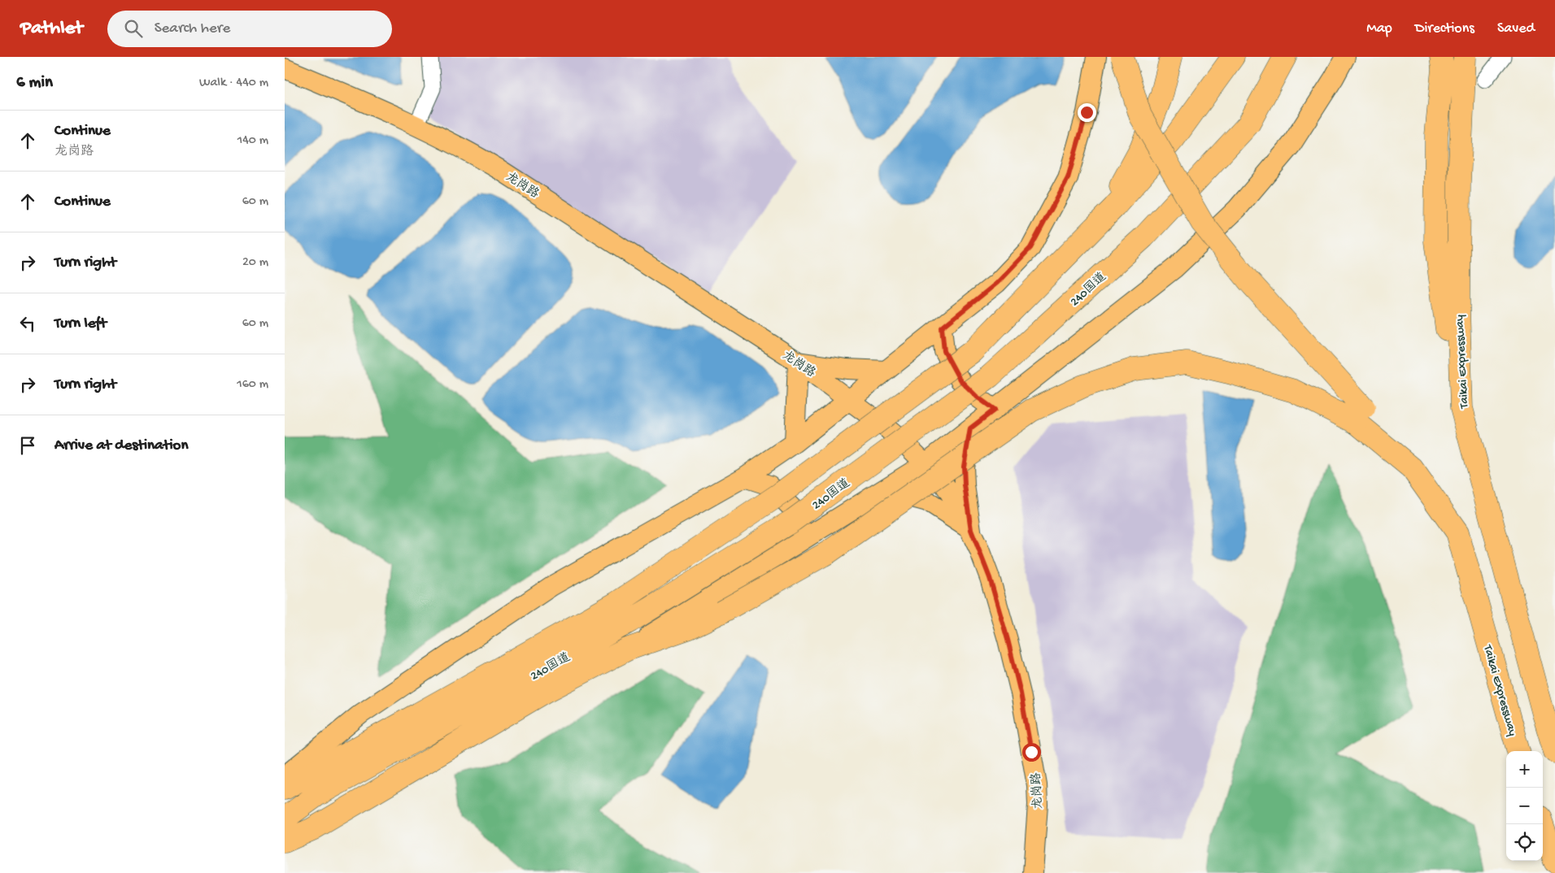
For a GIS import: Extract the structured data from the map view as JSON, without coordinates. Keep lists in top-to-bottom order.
{
  "streets": {
    "highway": ["240国道", "Taikai Expressway"],
    "main road": ["龙岗路"]
  },
  "page": {
    "header": "Pathlet",
    "search": "Search here",
    "nav": ["Map", "Directions", "Saved"],
    "heading": ["6 min", "Walk · 440 m"],
    "list": [
      ["Continue", "龙岗路", "140 m"],
      ["Continue", "60 m"],
      ["Turn right", "20 m"],
      ["Turn left", "60 m"],
      ["Turn right", "160 m"],
      "Arrive at destination"
    ],
    "map_buttons": ["+", "−"]
  }
}
